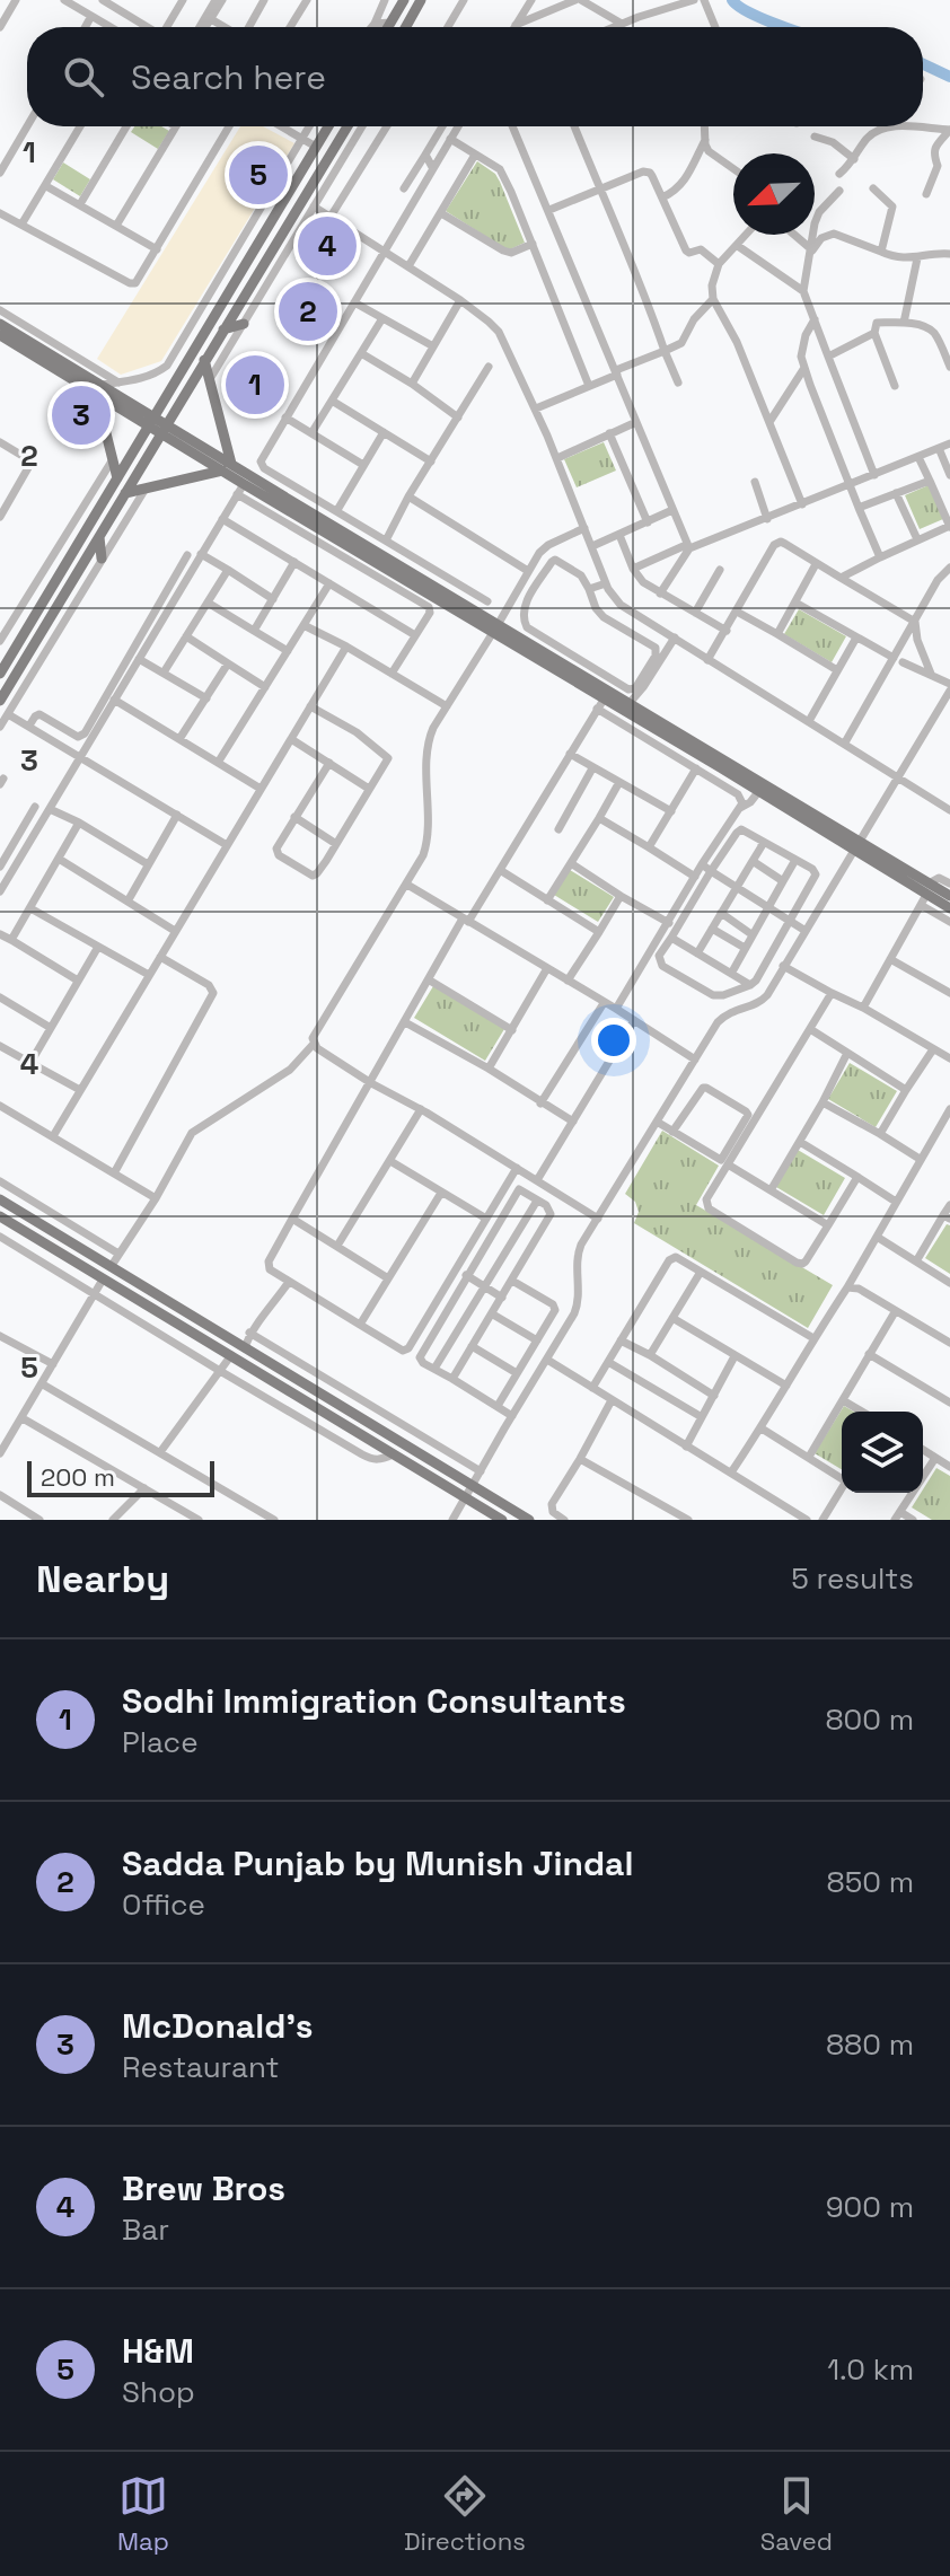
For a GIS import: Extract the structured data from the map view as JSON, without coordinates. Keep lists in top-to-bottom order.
{
  "scale_bar": "200 m",
  "north": "bottom left",
  "page": {
    "search": "Search here",
    "pins": [
      "5",
      "4",
      "2",
      "1",
      "3"
    ],
    "scale": "200 m",
    "heading": ["Nearby", "5 results"],
    "list": [
      {
        "mark": "1",
        "name": "Sodhi Immigration Consultants",
        "note": "Place",
        "value": "800 m"
      },
      {
        "mark": "2",
        "name": "Sadda Punjab by Munish Jindal",
        "note": "Office",
        "value": "850 m"
      },
      {
        "mark": "3",
        "name": "McDonald's",
        "note": "Restaurant",
        "value": "880 m"
      },
      {
        "mark": "4",
        "name": "Brew Bros",
        "note": "Bar",
        "value": "900 m"
      },
      {
        "mark": "5",
        "name": "H&M",
        "note": "Shop",
        "value": "1.0 km"
      }
    ],
    "nav": ["Map", "Directions", "Saved"]
  },
  "grid": {
    "rows": [
      "1",
      "2",
      "3",
      "4",
      "5"
    ]
  }
}
